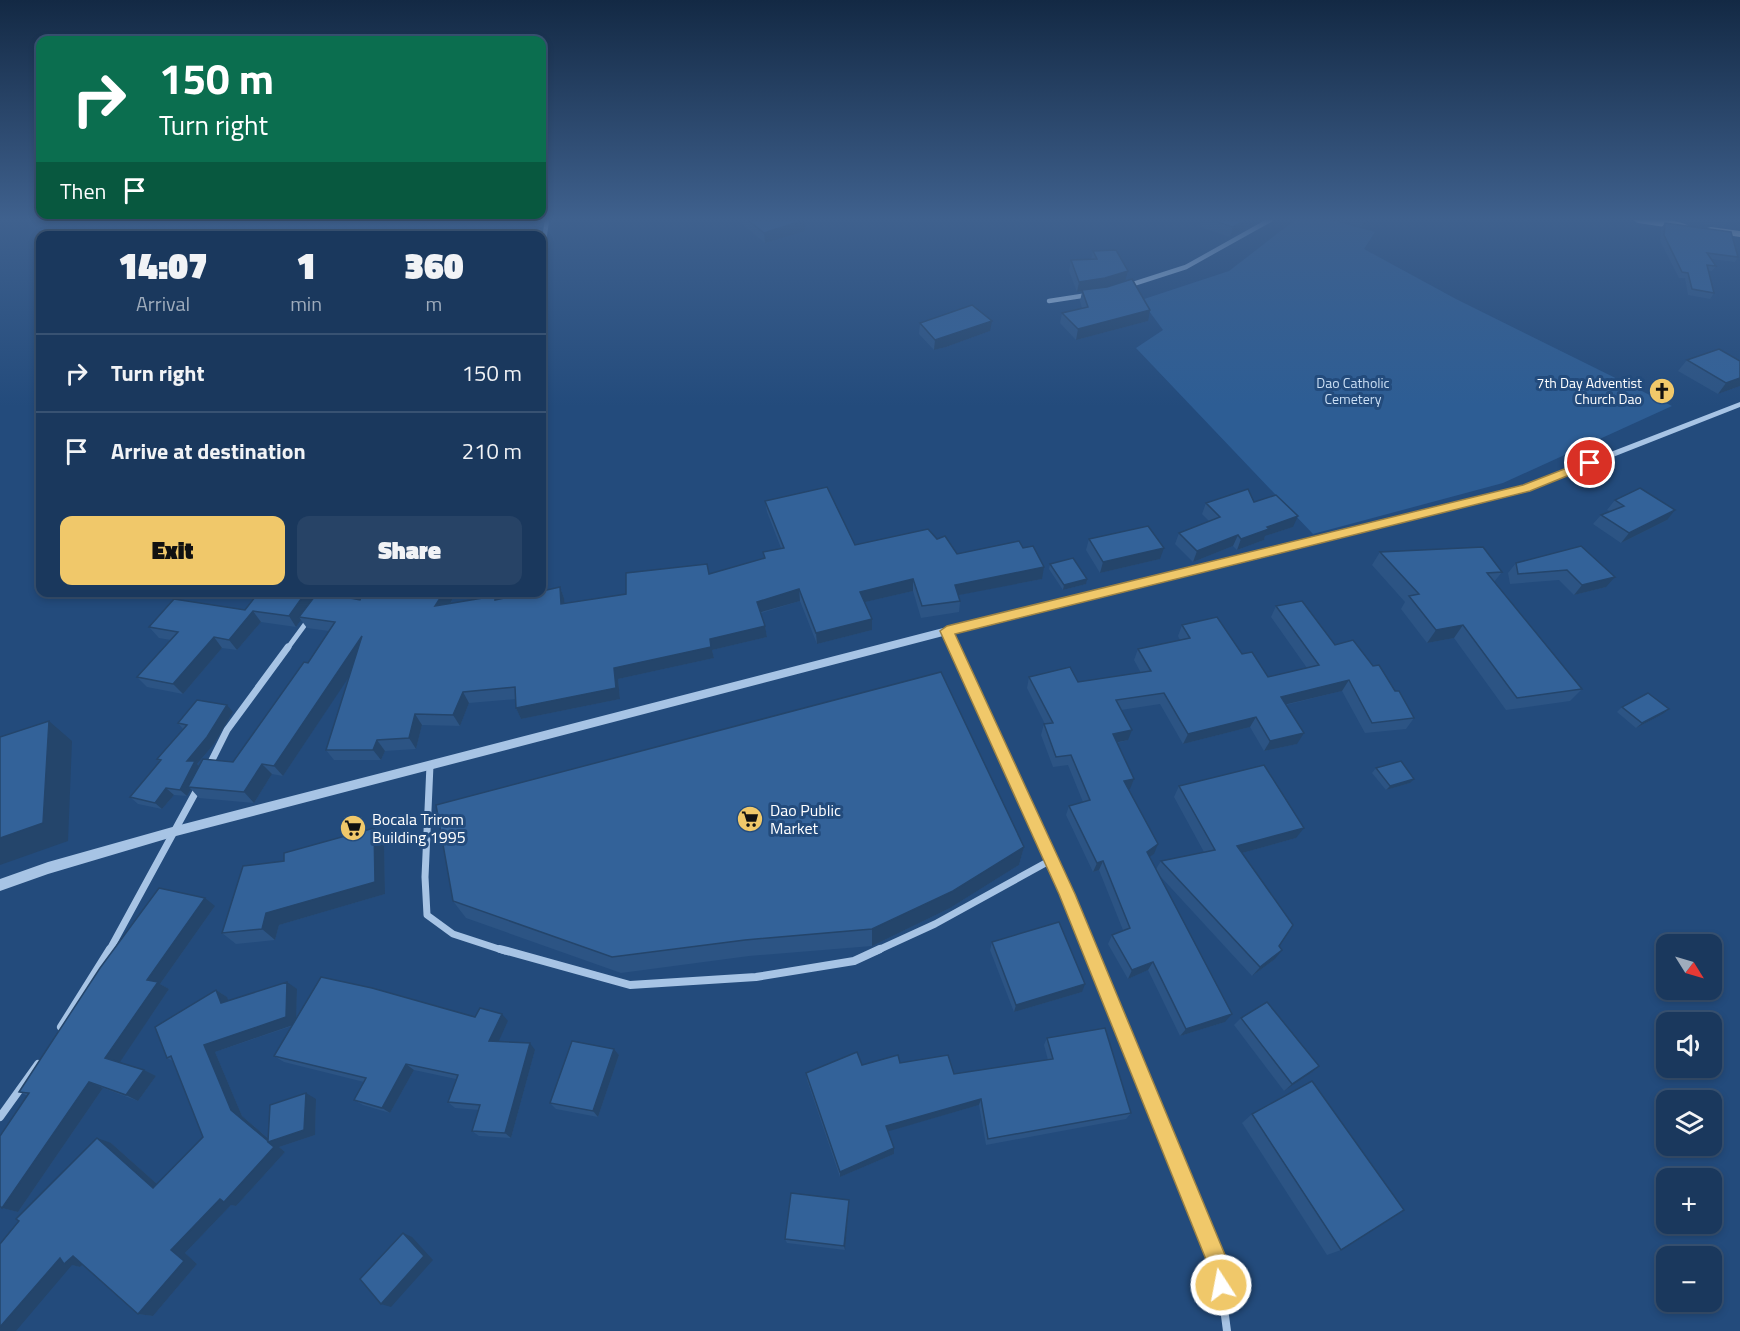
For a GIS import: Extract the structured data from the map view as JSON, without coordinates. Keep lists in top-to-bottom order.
{
  "parks": ["Dao Catholic Cemetery"],
  "places": {
    "church": ["7th Day Adventist Church Dao"],
    "supermarket": ["Dao Public Market", "Bocala Trirom Building 1995"]
  },
  "north": "bottom right",
  "page": {
    "turn": ["150 m", "Turn right"],
    "then": "Then",
    "eta": [
      "14:07",
      "Arrival",
      "1",
      "min",
      "360",
      "m"
    ],
    "list": [
      {
        "name": "Turn right",
        "value": "150 m"
      },
      {
        "name": "Arrive at destination",
        "value": "210 m"
      }
    ],
    "buttons": ["Exit", "Share"],
    "map_buttons": ["+", "−"]
  }
}
